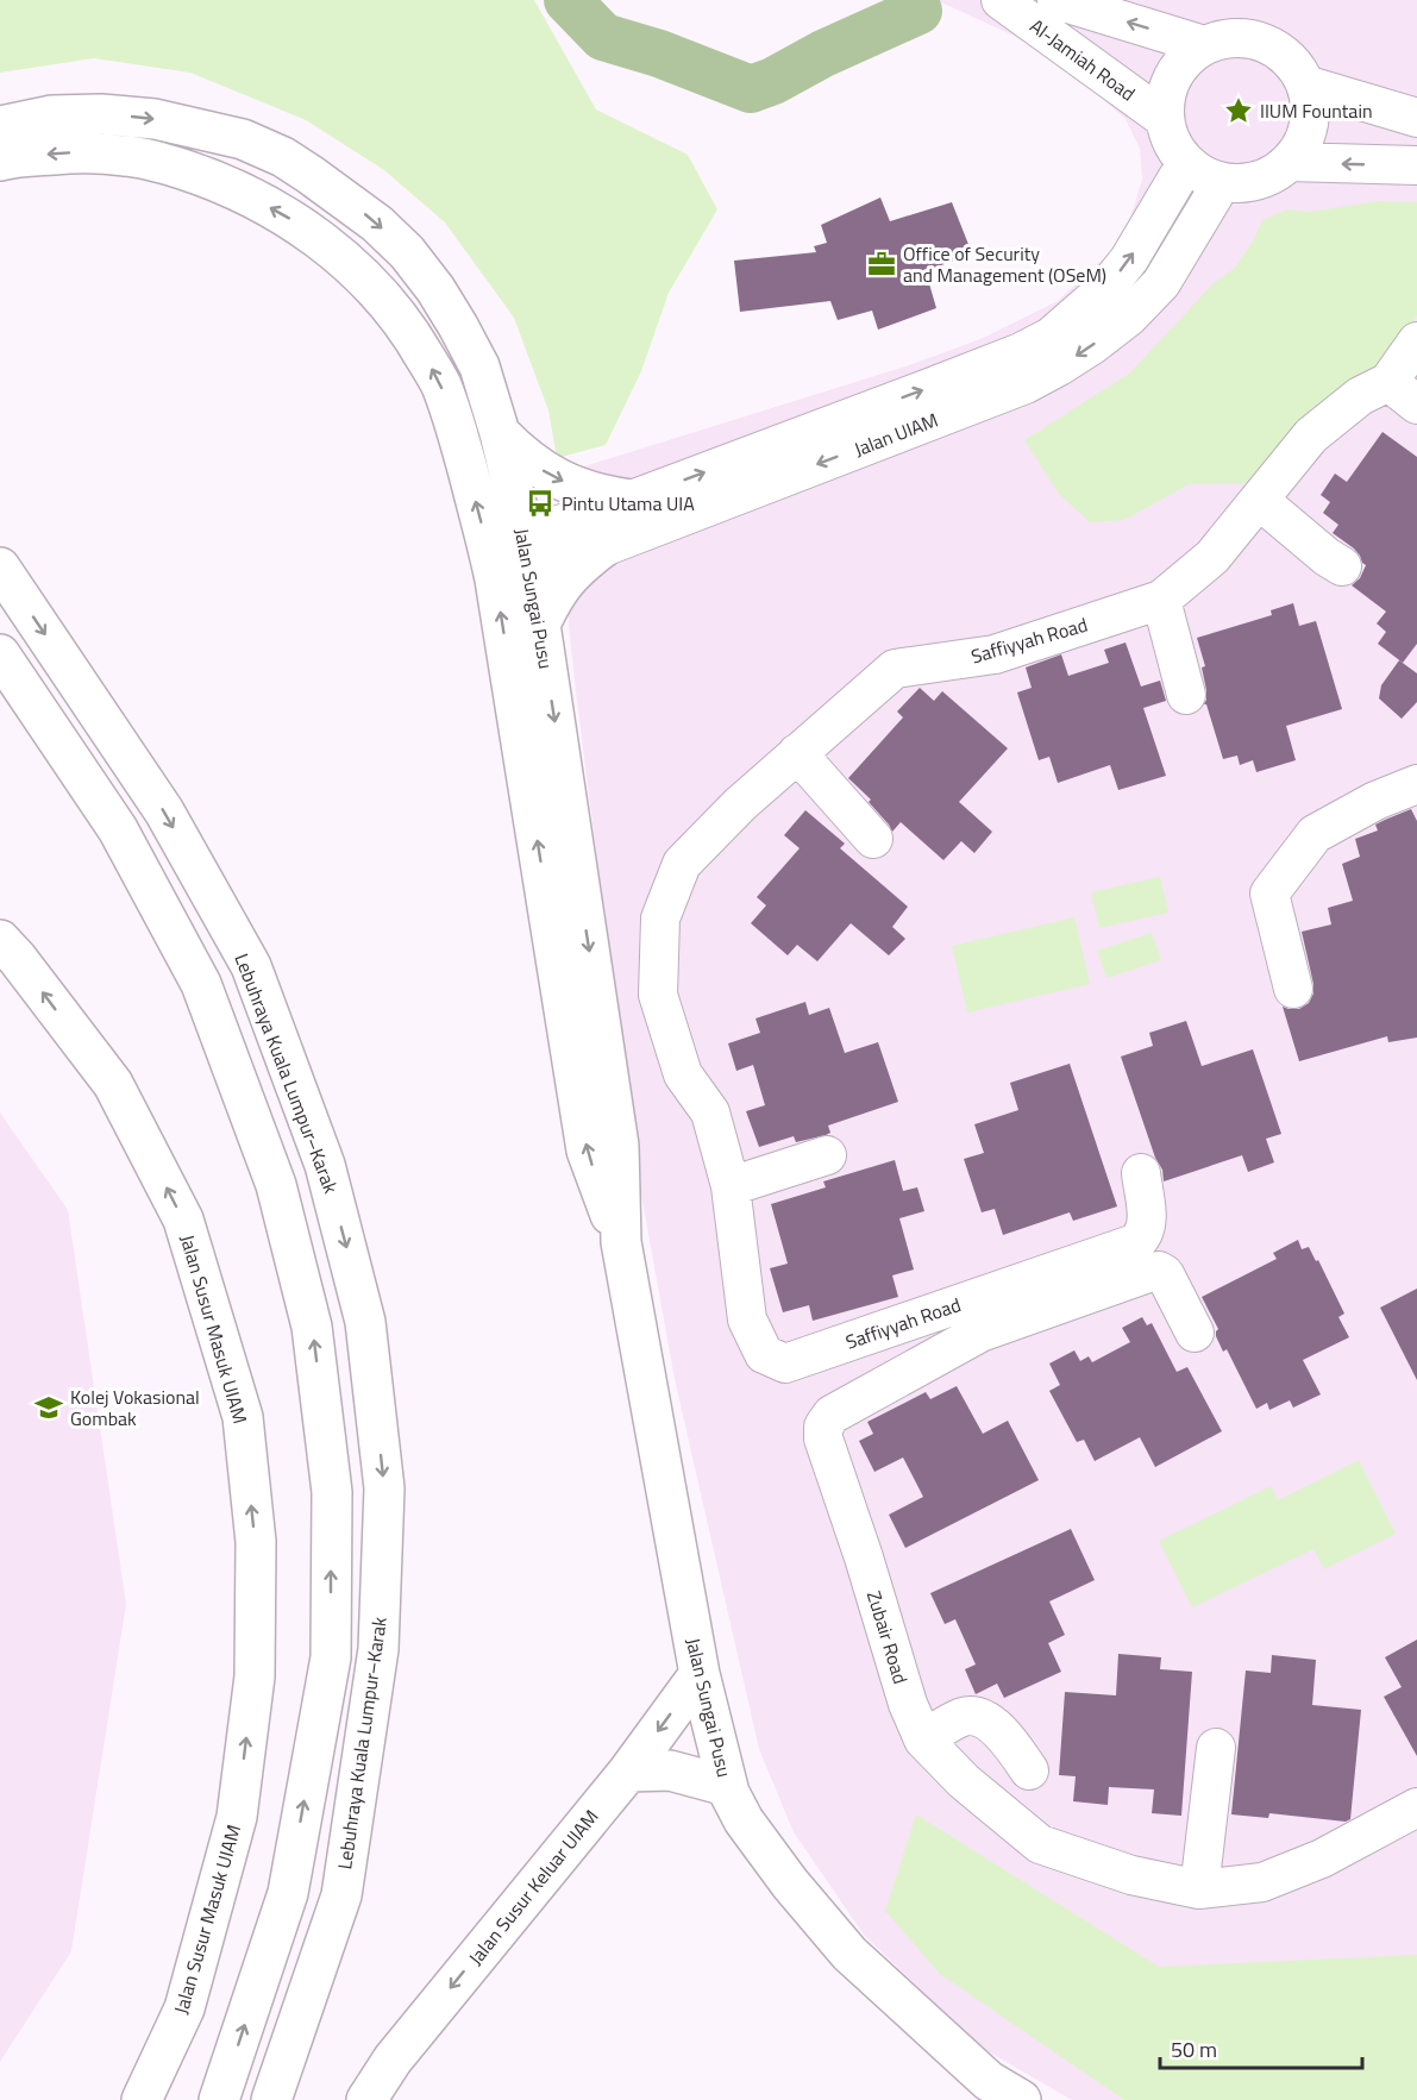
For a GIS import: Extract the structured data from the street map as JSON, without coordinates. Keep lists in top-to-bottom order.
{
  "streets": {
    "main road": [
      "Jalan Sungai Pusu",
      "Lebuhraya Kuala Lumpur–Karak",
      "Jalan Susur Masuk UIAM",
      "Jalan Susur Keluar UIAM"
    ],
    "street": [
      "Al-Jamiah Road",
      "Jalan UIAM",
      "Saffiyyah Road",
      "Zubair Road"
    ]
  },
  "crossings": [
    ["Al-Jamiah Road", "Jalan UIAM"],
    ["Jalan UIAM", "Jalan Sungai Pusu"],
    ["Jalan Sungai Pusu", "Jalan Susur Keluar UIAM"]
  ],
  "one_way": ["Jalan Susur Keluar UIAM"],
  "places": {
    "place": ["IIUM Fountain"],
    "office": ["Office of Security and Management (OSeM)"],
    "bus stop": ["Pintu Utama UIA"],
    "school or university": ["Kolej Vokasional Gombak"]
  },
  "scale_bar": "50 m"
}
